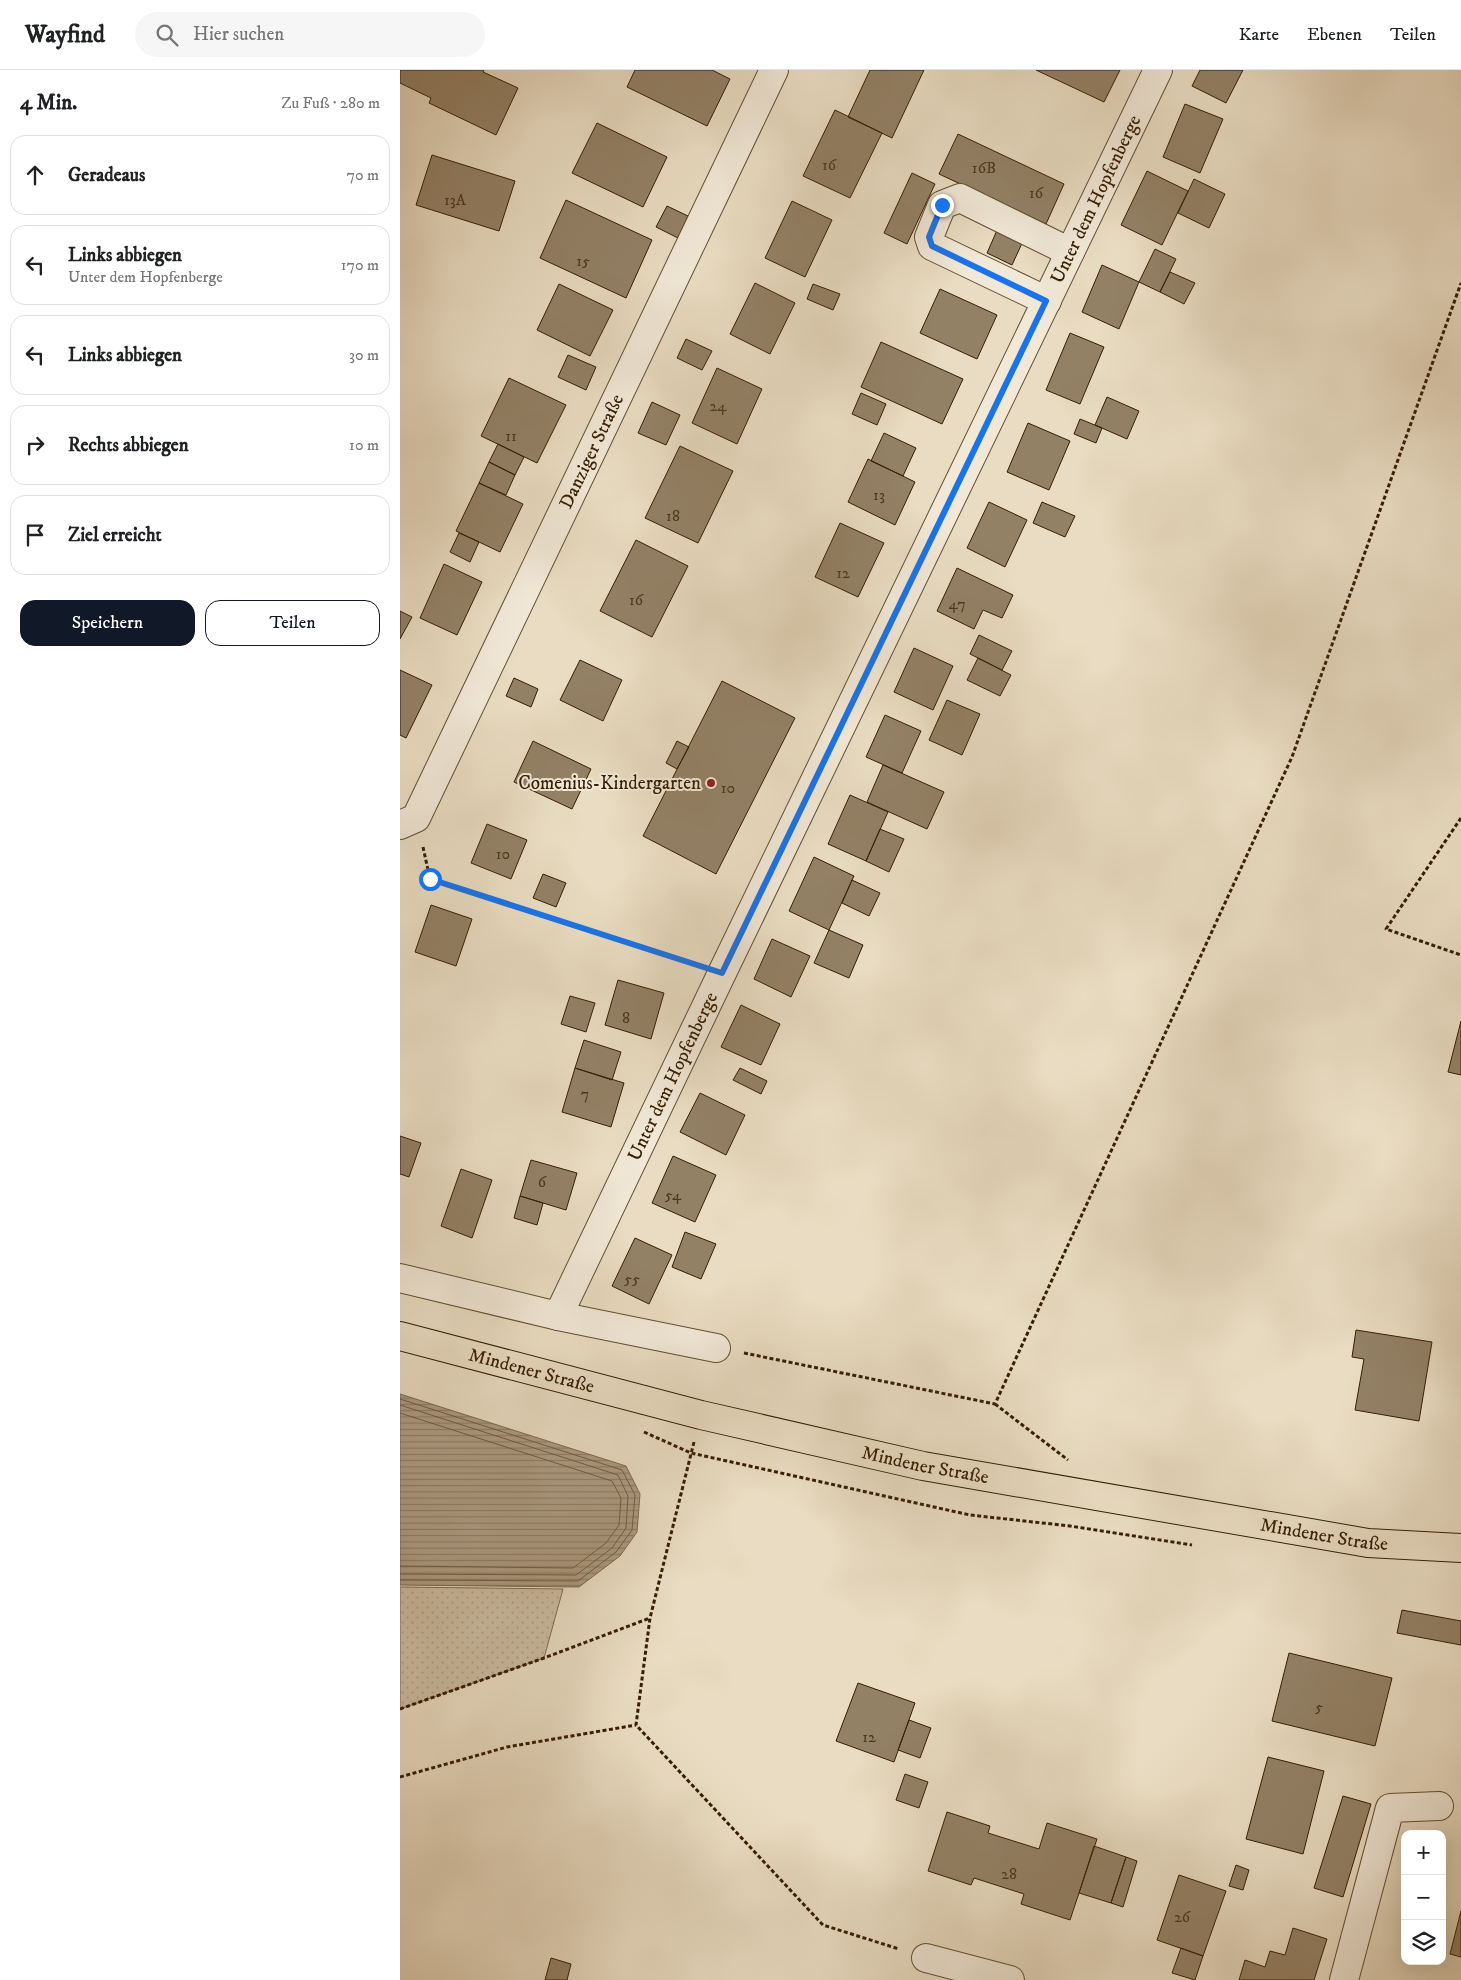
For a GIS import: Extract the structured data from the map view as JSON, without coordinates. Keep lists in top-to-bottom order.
{
  "streets": {
    "main road": ["Mindener Straße"],
    "street": ["Unter dem Hopfenberge", "Danziger Straße"]
  },
  "places": ["Comenius-Kindergarten"],
  "house_numbers": [
    "16",
    "16B",
    "16",
    "13A",
    "15",
    "24",
    "11",
    "13",
    "18",
    "12",
    "16",
    "47",
    "10",
    "10",
    "8",
    "7",
    "6",
    "54",
    "55",
    "5",
    "12",
    "28",
    "26"
  ],
  "page": {
    "header": "Wayfind",
    "search": "Hier suchen",
    "nav": ["Karte", "Ebenen", "Teilen"],
    "heading": ["4 Min.", "Zu Fuß · 280 m"],
    "list": [
      ["Geradeaus", "70 m"],
      ["Links abbiegen", "Unter dem Hopfenberge", "170 m"],
      ["Links abbiegen", "30 m"],
      ["Rechts abbiegen", "10 m"],
      "Ziel erreicht"
    ],
    "buttons": ["Speichern", "Teilen"],
    "map_buttons": ["+", "−"]
  }
}
